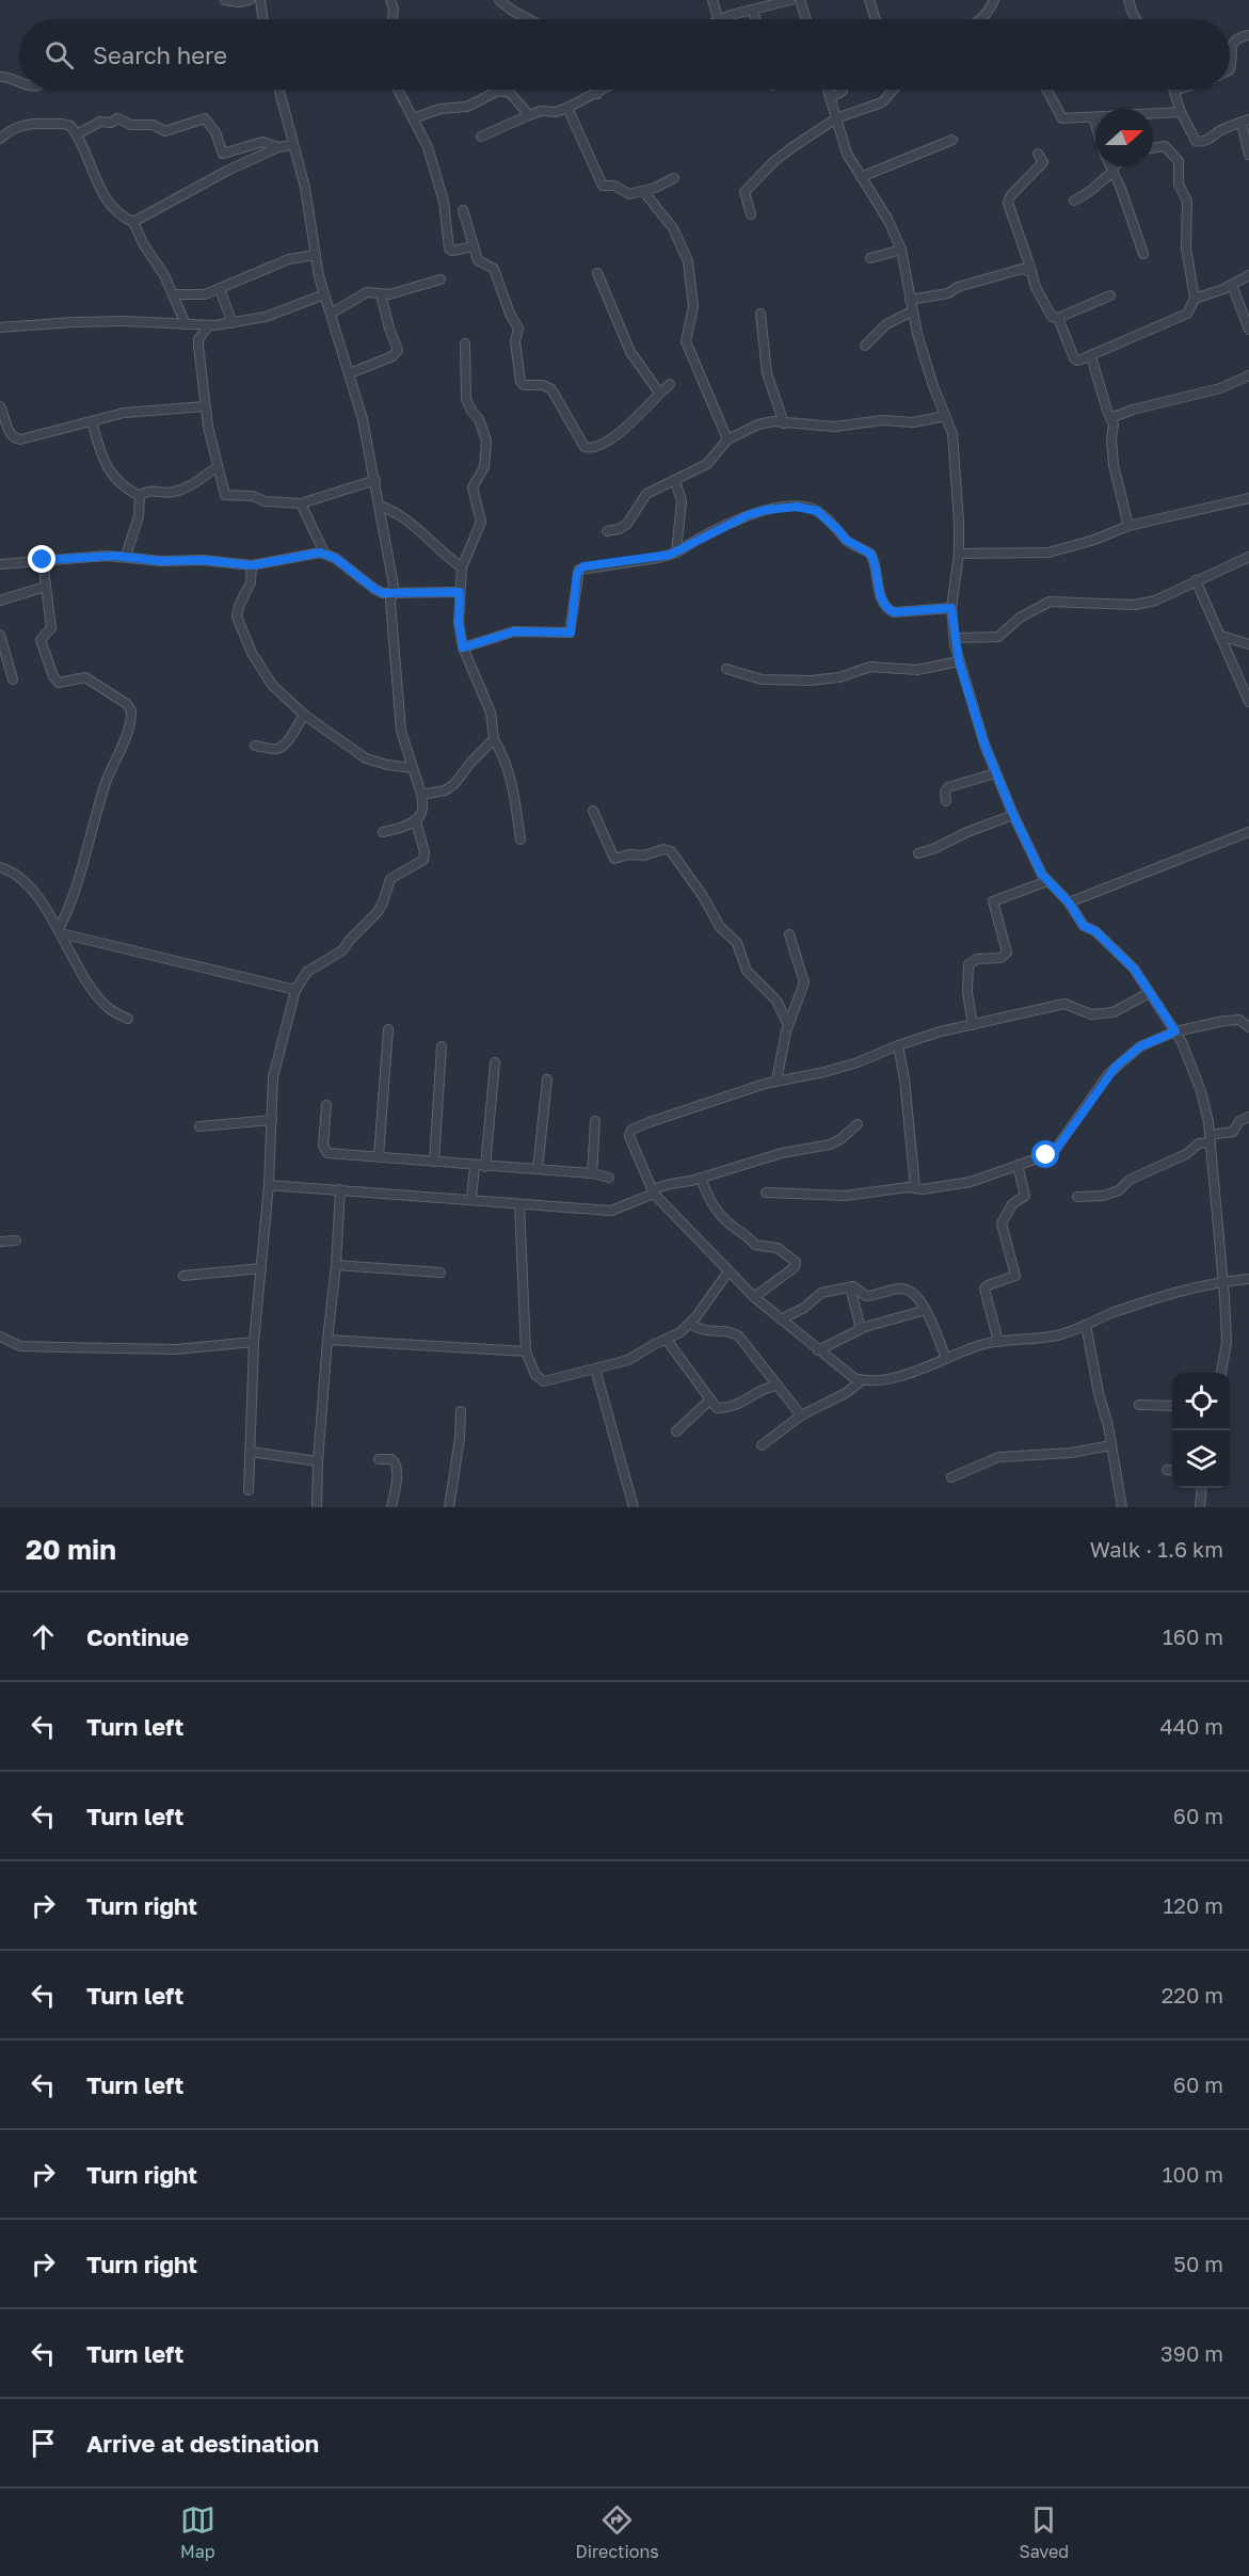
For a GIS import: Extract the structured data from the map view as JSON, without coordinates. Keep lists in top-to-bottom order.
{
  "north": "right",
  "page": {
    "search": "Search here",
    "heading": ["20 min", "Walk · 1.6 km"],
    "list": [
      ["Continue", "160 m"],
      ["Turn left", "440 m"],
      ["Turn left", "60 m"],
      ["Turn right", "120 m"],
      ["Turn left", "220 m"],
      ["Turn left", "60 m"],
      ["Turn right", "100 m"],
      ["Turn right", "50 m"],
      ["Turn left", "390 m"],
      "Arrive at destination"
    ],
    "nav": ["Map", "Directions", "Saved"]
  }
}
